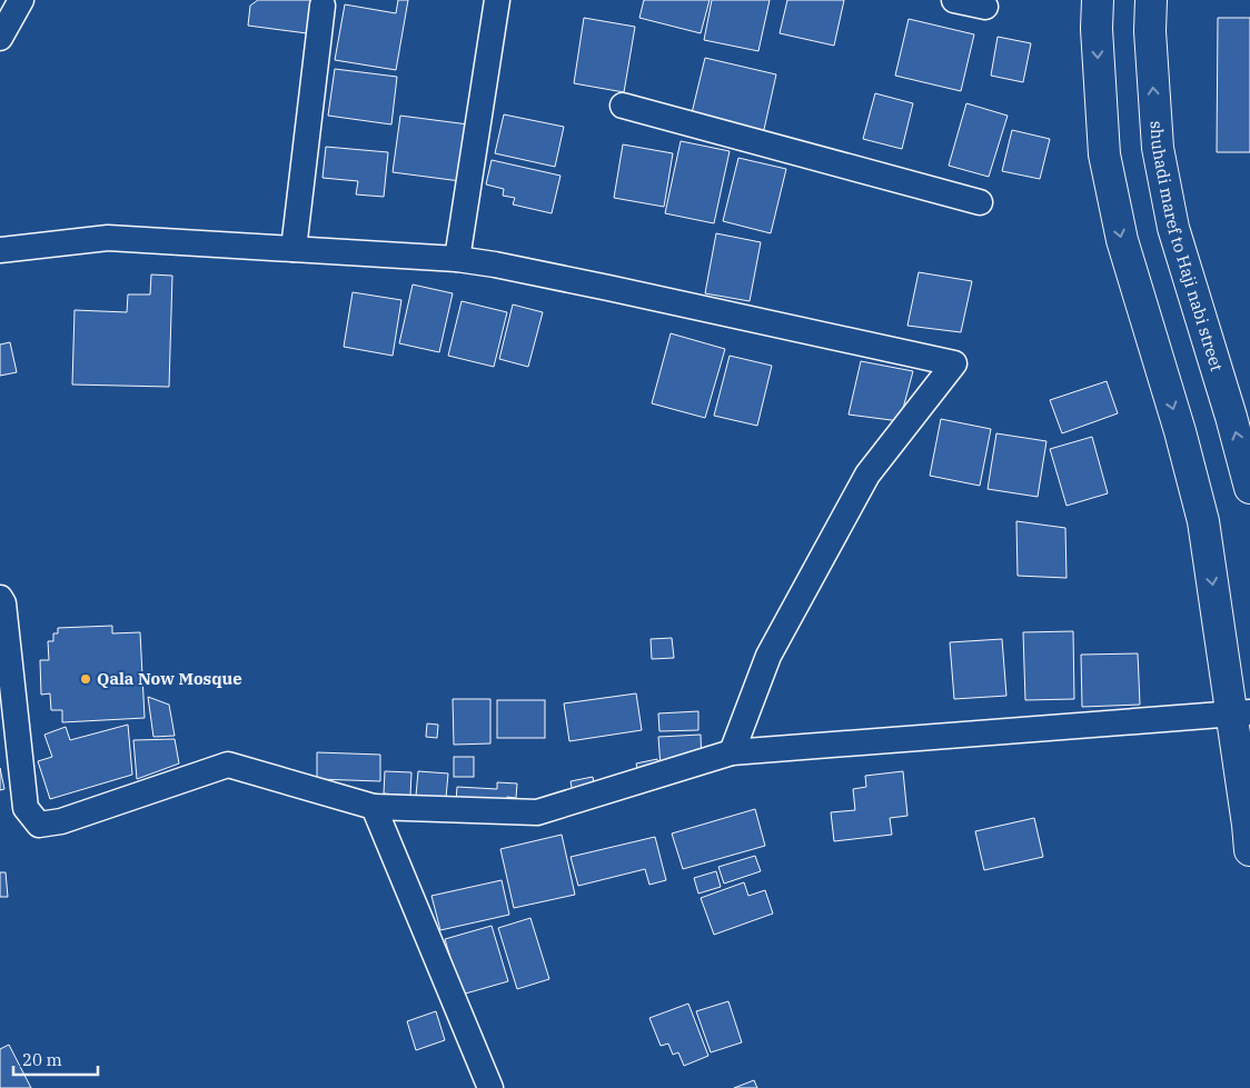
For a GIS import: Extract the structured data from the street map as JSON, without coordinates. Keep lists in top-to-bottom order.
{
  "streets": {
    "main road": ["shuhadi maref to Haji nabi street"]
  },
  "places": ["Qala Now Mosque"],
  "scale_bar": "20 m"
}
